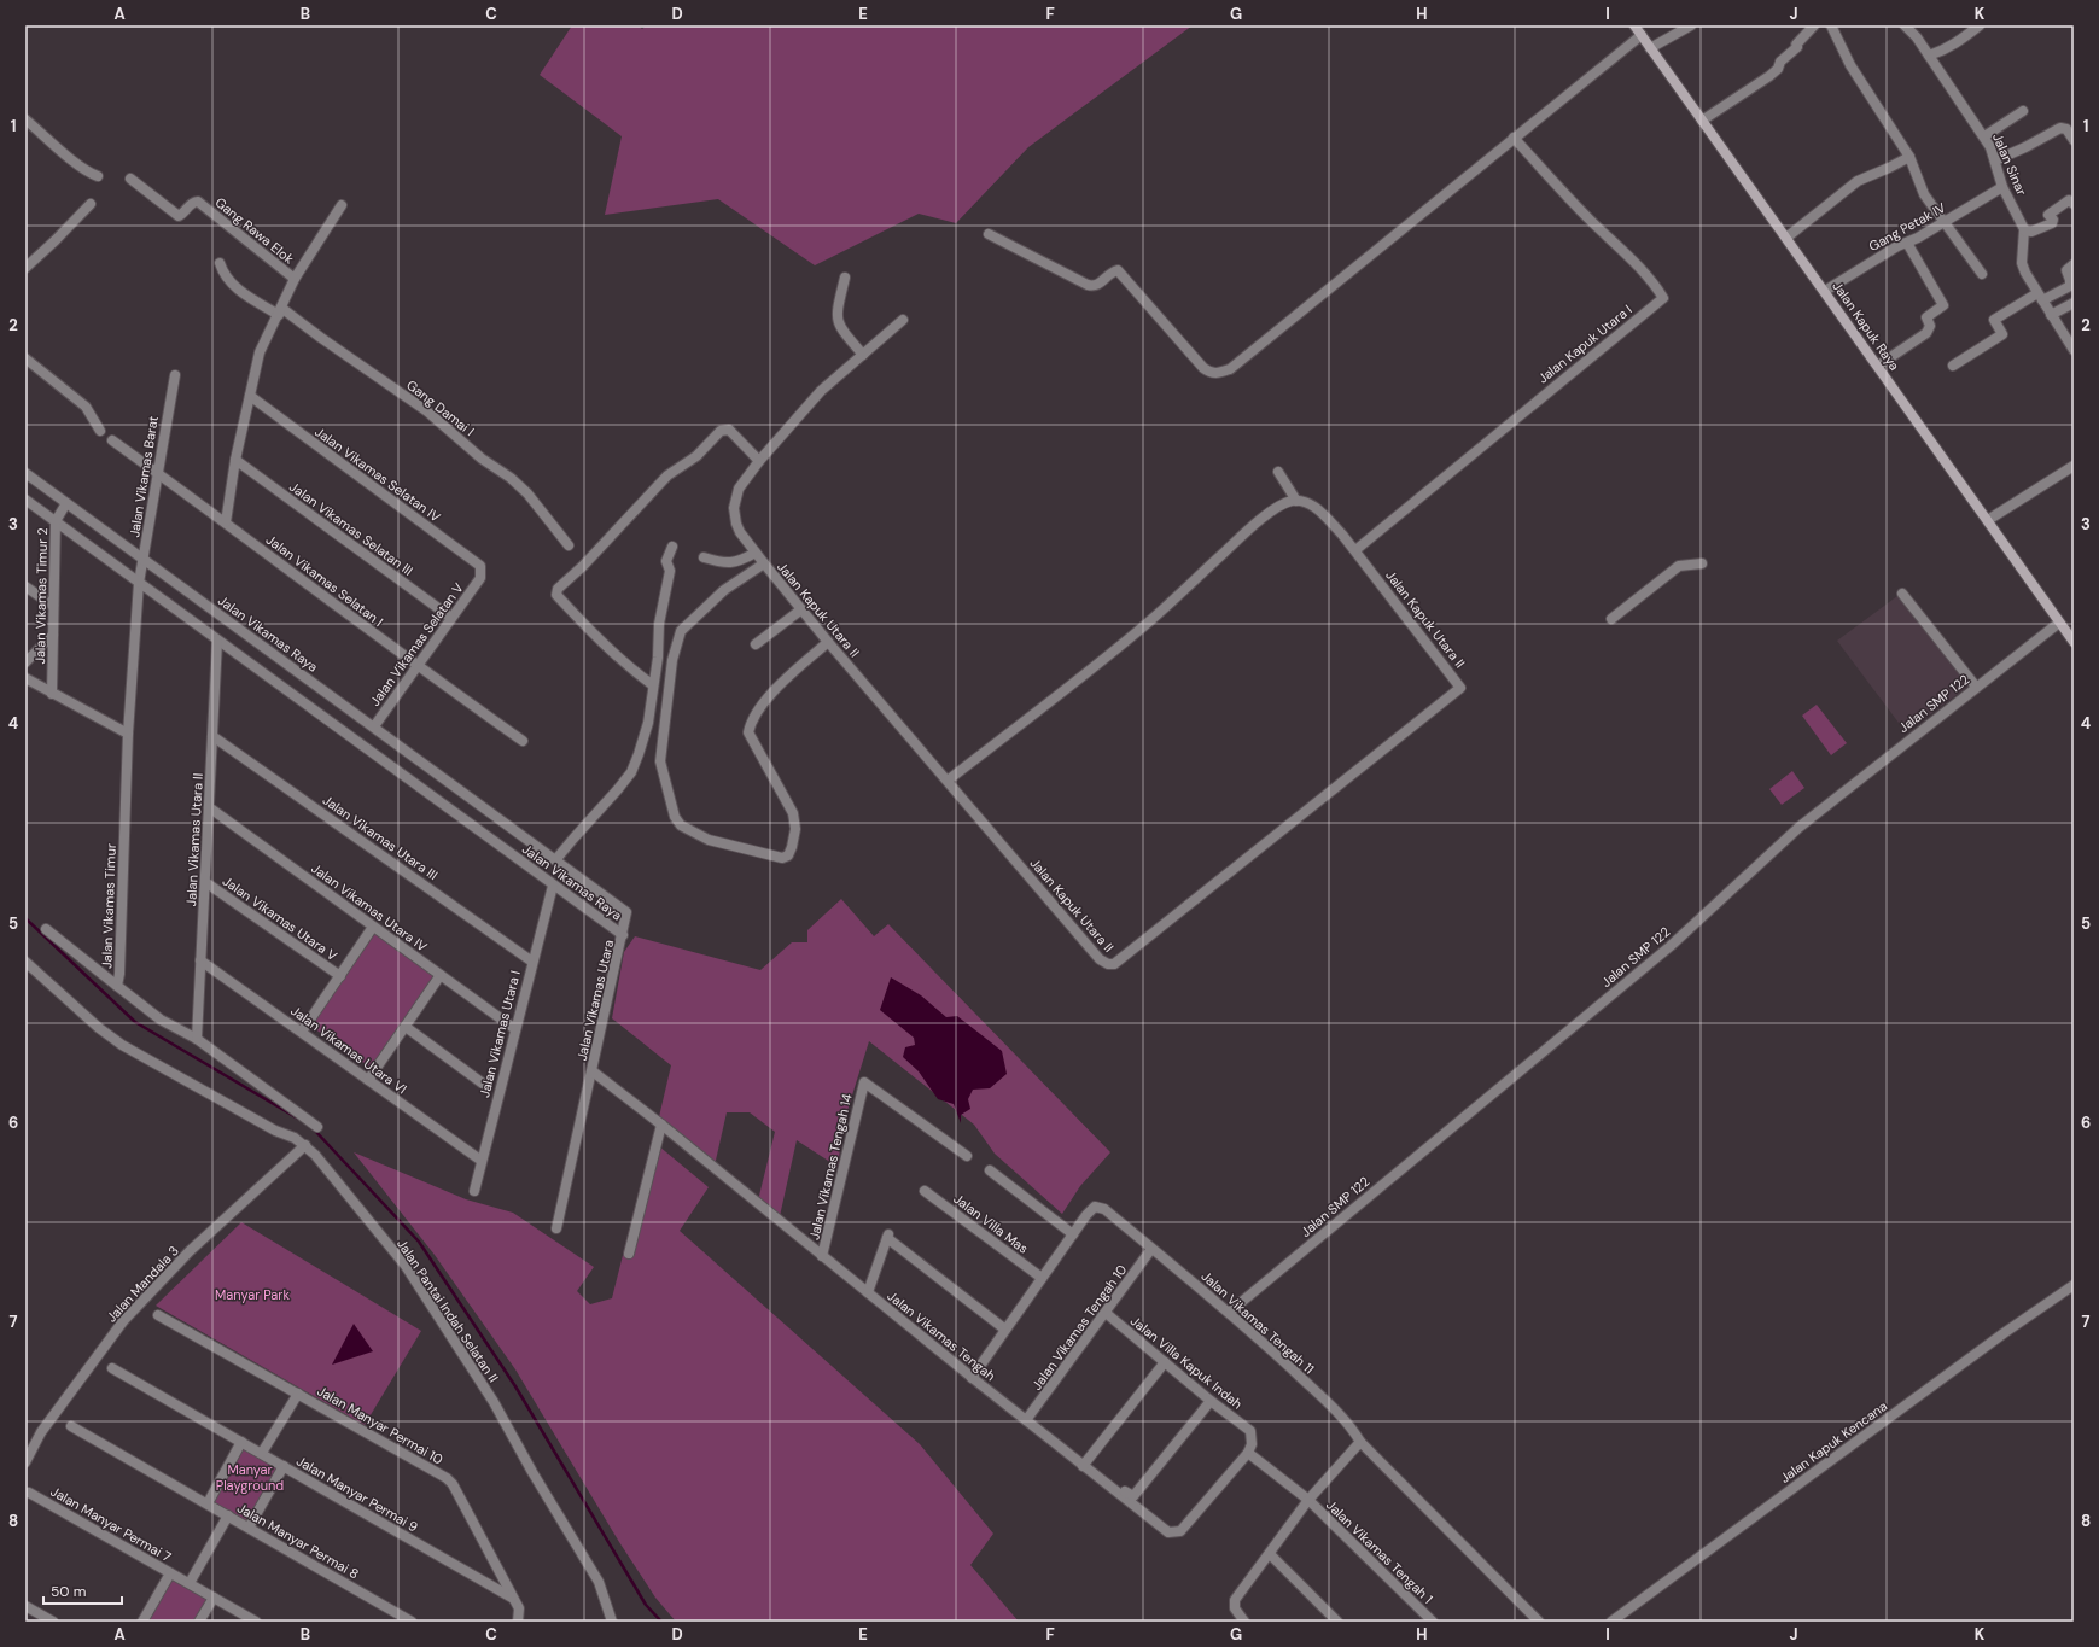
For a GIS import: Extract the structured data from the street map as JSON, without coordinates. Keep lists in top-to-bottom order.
{
  "streets": {
    "main road": ["Jalan Kapuk Raya"],
    "street": [
      "Jalan Sinar",
      "Gang Petak IV",
      "Gang Rawa Elok",
      "Jalan Kapuk Utara I",
      "Gang Damai I",
      "Jalan Vikamas Selatan IV",
      "Jalan Vikamas Barat",
      "Jalan Vikamas Selatan III",
      "Jalan Vikamas Selatan I",
      "Jalan Vikamas Timur 2",
      "Jalan Kapuk Utara II",
      "Jalan Vikamas Raya",
      "Jalan Vikamas Selatan V",
      "Jalan SMP 122",
      "Jalan Vikamas Utara III",
      "Jalan Vikamas Utara II",
      "Jalan Vikamas Timur",
      "Jalan Vikamas Utara IV",
      "Jalan Vikamas Utara V",
      "Jalan Vikamas Utara",
      "Jalan Vikamas Utara I",
      "Jalan Vikamas Utara VI",
      "Jalan Vikamas Tengah 14",
      "Jalan Villa Mas",
      "Jalan Mandala 3",
      "Jalan Pantai Indah Selatan II",
      "Jalan Vikamas Tengah 11",
      "Jalan Vikamas Tengah 10",
      "Jalan Vikamas Tengah",
      "Jalan Villa Kapuk Indah",
      "Jalan Manyar Permai 10",
      "Jalan Kapuk Kencana",
      "Jalan Manyar Permai 9",
      "Jalan Manyar Permai 7",
      "Jalan Manyar Permai 8",
      "Jalan Vikamas Tengah 1"
    ]
  },
  "crossings": [
    ["Jalan Sinar", "Gang Petak IV"],
    ["Gang Petak IV", "Jalan Kapuk Raya"],
    ["Jalan Kapuk Raya", "Jalan SMP 122"],
    ["Jalan Kapuk Utara I", "Jalan Kapuk Utara II"],
    ["Jalan Vikamas Selatan IV", "Jalan Vikamas Selatan V"],
    ["Jalan Vikamas Barat", "Jalan Vikamas Selatan I"],
    ["Jalan Vikamas Barat", "Jalan Vikamas Raya"],
    ["Jalan Vikamas Barat", "Jalan Vikamas Timur"],
    ["Jalan Vikamas Selatan III", "Jalan Vikamas Selatan V"],
    ["Jalan Vikamas Selatan I", "Jalan Vikamas Selatan V"],
    ["Jalan Vikamas Timur 2", "Jalan Vikamas Raya"],
    ["Jalan Vikamas Raya", "Jalan Vikamas Selatan V"],
    ["Jalan Vikamas Raya", "Jalan Vikamas Utara II"],
    ["Jalan Vikamas Raya", "Jalan Vikamas Timur"],
    ["Jalan Vikamas Raya", "Jalan Vikamas Utara"],
    ["Jalan Vikamas Raya", "Jalan Vikamas Utara I"],
    ["Jalan SMP 122", "Jalan Vikamas Tengah 11"],
    ["Jalan Vikamas Utara III", "Jalan Vikamas Utara II"],
    ["Jalan Vikamas Utara III", "Jalan Vikamas Utara I"],
    ["Jalan Vikamas Utara II", "Jalan Vikamas Timur"],
    ["Jalan Vikamas Utara II", "Jalan Vikamas Utara IV"],
    ["Jalan Vikamas Utara II", "Jalan Vikamas Utara V"],
    ["Jalan Vikamas Utara II", "Jalan Vikamas Utara VI"],
    ["Jalan Vikamas Utara IV", "Jalan Vikamas Utara I"],
    ["Jalan Vikamas Utara", "Jalan Vikamas Tengah"],
    ["Jalan Vikamas Utara I", "Jalan Vikamas Utara VI"],
    ["Jalan Vikamas Tengah 14", "Jalan Vikamas Tengah"],
    ["Jalan Villa Mas", "Jalan Vikamas Tengah 11"],
    ["Jalan Mandala 3", "Jalan Pantai Indah Selatan II"],
    ["Jalan Vikamas Tengah 11", "Jalan Vikamas Tengah 10"],
    ["Jalan Vikamas Tengah 11", "Jalan Vikamas Tengah"],
    ["Jalan Vikamas Tengah 11", "Jalan Vikamas Tengah 1"],
    ["Jalan Vikamas Tengah 10", "Jalan Vikamas Tengah"],
    ["Jalan Vikamas Tengah 10", "Jalan Villa Kapuk Indah"],
    ["Jalan Vikamas Tengah", "Jalan Villa Kapuk Indah"],
    ["Jalan Vikamas Tengah", "Jalan Vikamas Tengah 1"],
    ["Jalan Villa Kapuk Indah", "Jalan Vikamas Tengah 1"],
    ["Jalan Manyar Permai 10", "Jalan Manyar Permai 9"]
  ],
  "parks": ["Manyar Park", "Manyar Playground"],
  "scale_bar": "50 m",
  "grid": {
    "columns": [
      "A",
      "B",
      "C",
      "D",
      "E",
      "F",
      "G",
      "H",
      "I",
      "J",
      "K"
    ],
    "rows": [
      "1",
      "2",
      "3",
      "4",
      "5",
      "6",
      "7",
      "8"
    ]
  }
}
